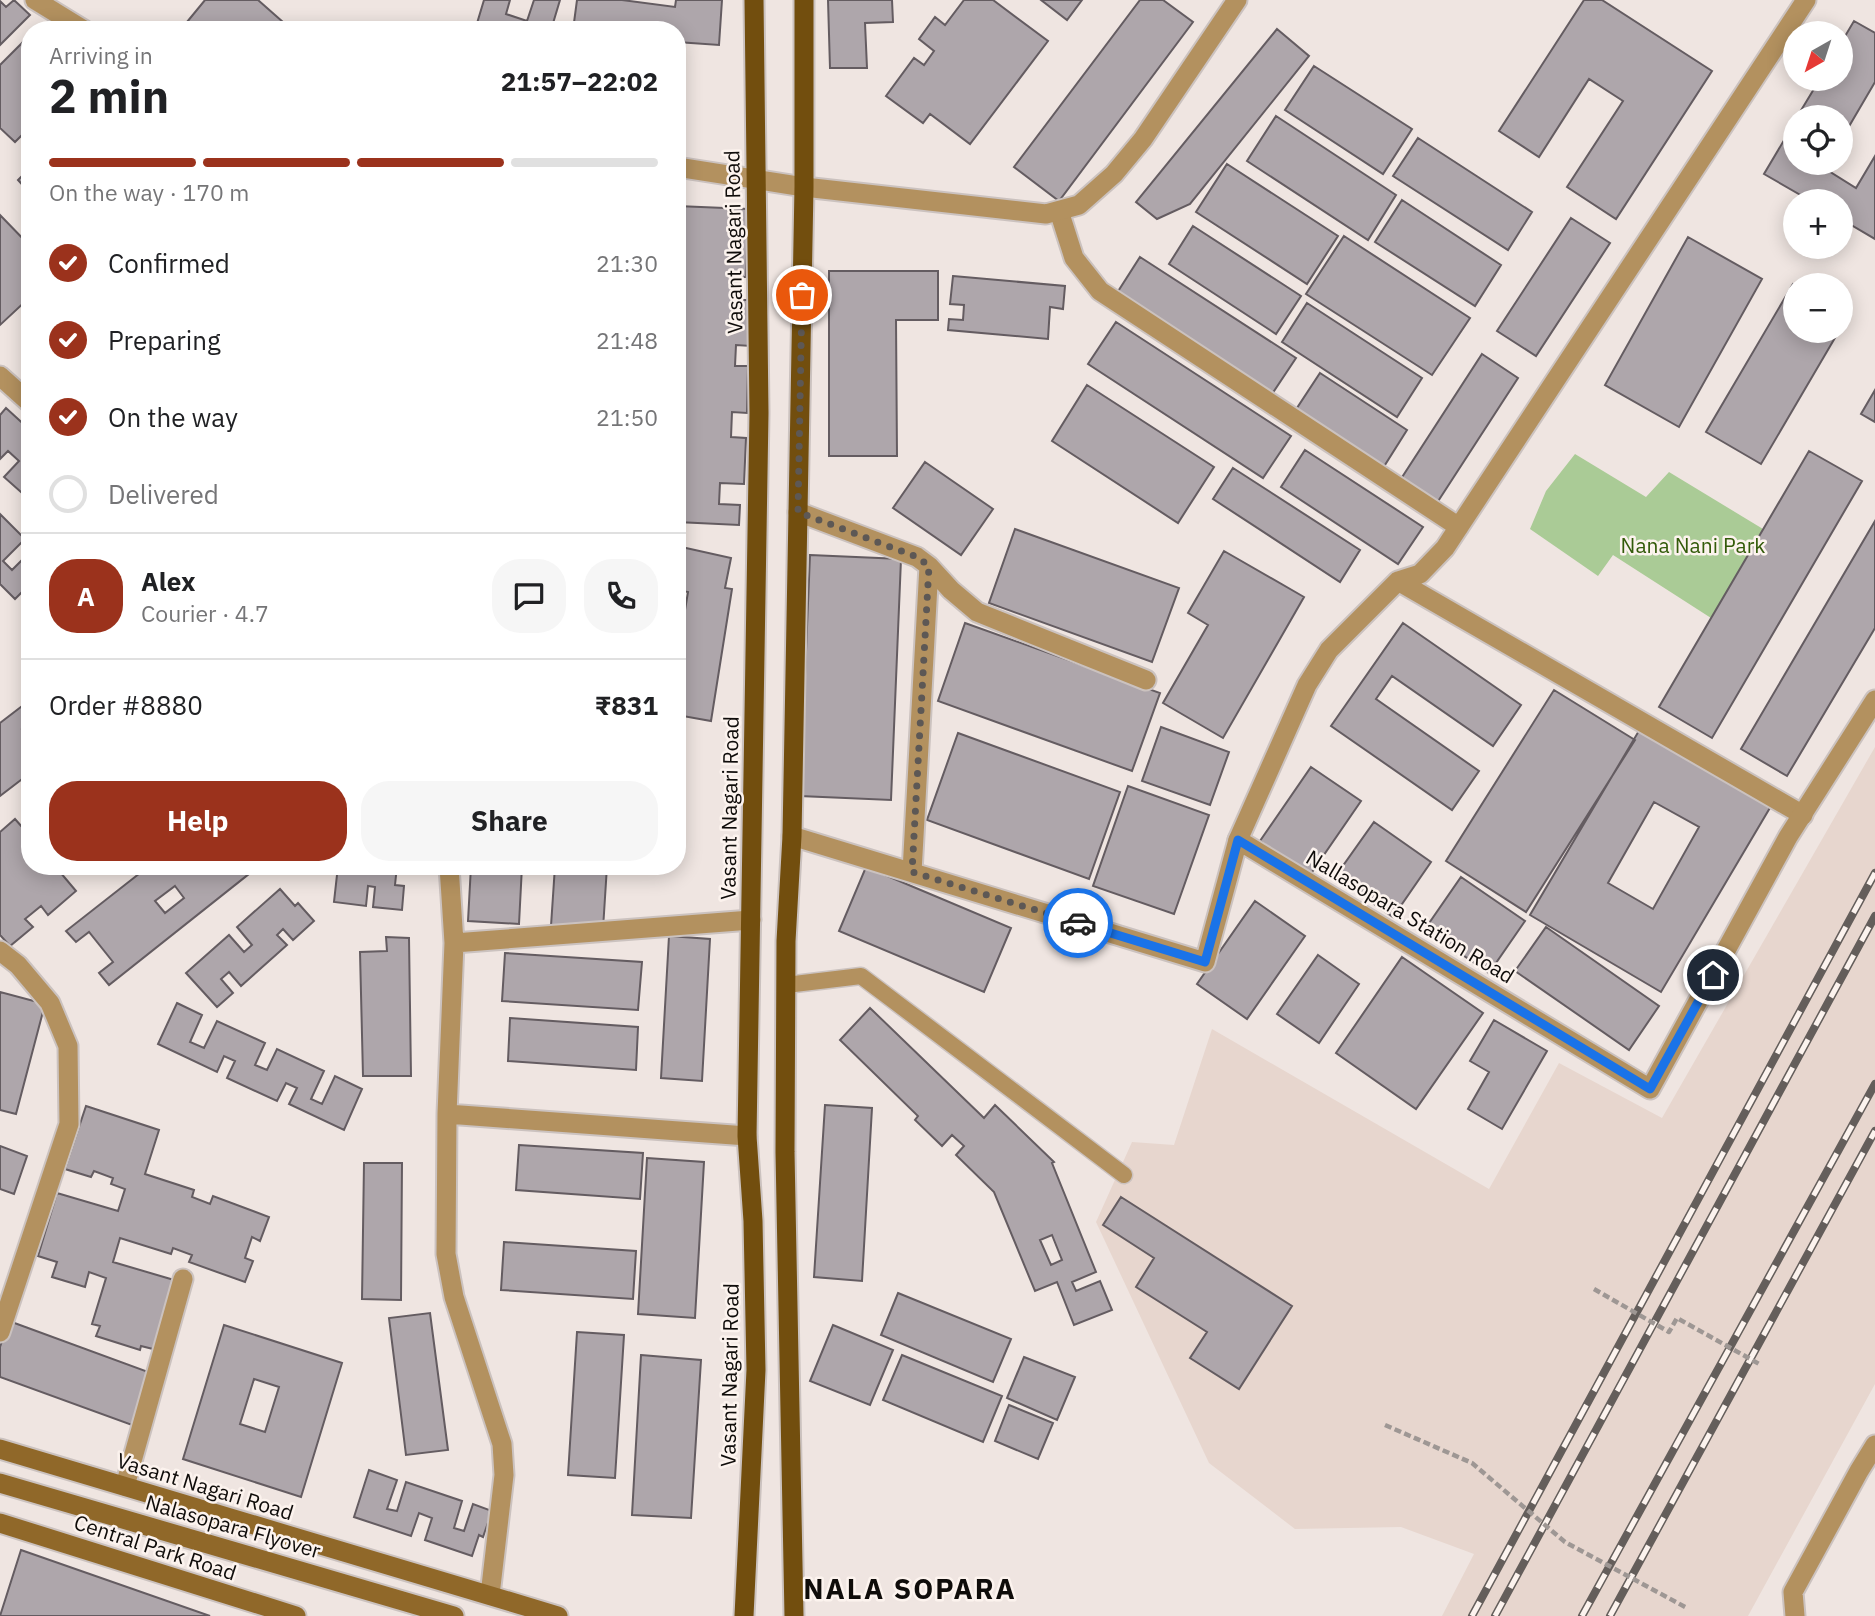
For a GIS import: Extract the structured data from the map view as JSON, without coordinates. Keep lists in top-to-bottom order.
{
  "streets": {
    "main road": ["Vasant Nagari Road", "Nalasopara Flyover", "Central Park Road"],
    "street": ["Nallasopara Station Road"]
  },
  "districts": ["NALA SOPARA"],
  "parks": ["Nana Nani Park"],
  "north": "bottom left",
  "page": {
    "map_buttons": ["+", "−"],
    "heading": ["2 min", "Arriving in", "21:57–22:02"],
    "panel": [
      "Alex",
      "Courier · 4.7",
      "Order #8880",
      "₹831"
    ],
    "bar": "On the way · 170 m",
    "list": [
      ["Confirmed", "21:30"],
      ["Preparing", "21:48"],
      ["On the way", "21:50"],
      "Delivered"
    ],
    "round": "A",
    "buttons": ["Help", "Share"]
  }
}
